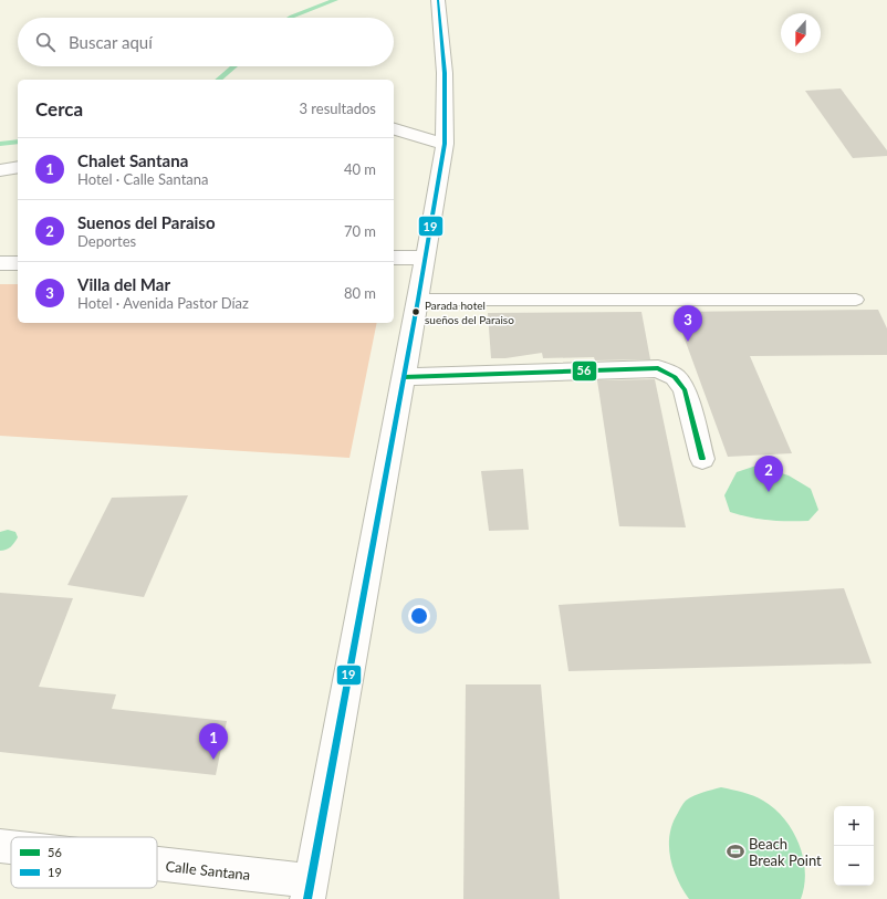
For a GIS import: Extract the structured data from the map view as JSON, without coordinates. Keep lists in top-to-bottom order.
{
  "streets": {
    "street": ["Calle Santana"]
  },
  "places": {
    "other": ["Parada hotel sueños del Paraiso"],
    "sports": ["Beach Break Point"]
  },
  "lines": ["transit line 19", "transit line 56"],
  "legend": ["56", "19"],
  "north": "bottom",
  "page": {
    "search": "Buscar aquí",
    "heading": ["Cerca", "3 resultados"],
    "list": [
      {
        "mark": "1",
        "name": "Chalet Santana",
        "note": "Hotel · Calle Santana",
        "value": "40 m"
      },
      {
        "mark": "2",
        "name": "Suenos del Paraiso",
        "note": "Deportes",
        "value": "70 m"
      },
      {
        "mark": "3",
        "name": "Villa del Mar",
        "note": "Hotel · Avenida Pastor Díaz",
        "value": "80 m"
      }
    ],
    "pins": ["3", "2", "1"],
    "map_buttons": ["+", "−"]
  }
}
